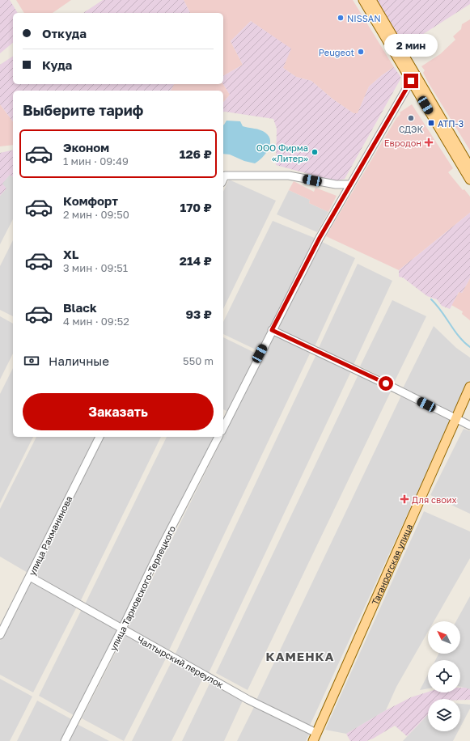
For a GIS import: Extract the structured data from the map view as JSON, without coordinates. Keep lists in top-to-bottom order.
{
  "streets": {
    "main road": ["Таганрогская улица"],
    "street": ["улица Рахманинова", "улица Тарновского-Терлецкого", "Чалтырский переулок"]
  },
  "crossings": [
    ["улица Рахманинова", "Чалтырский переулок"],
    ["Таганрогская улица", "Чалтырский переулок"],
    ["улица Тарновского-Терлецкого", "Чалтырский переулок"]
  ],
  "districts": ["КАМЕНКА"],
  "places": {
    "other": [
      "NISSAN",
      "Peugeot",
      "СДЭК",
      "ООО Фирма «Литер»"
    ],
    "transit": ["АТП-3"],
    "health": ["Евродон", "Для своих"]
  },
  "north": "top left",
  "page": {
    "banner": ["Откуда", "Куда"],
    "bubble": "2 мин",
    "heading": "Выберите тариф",
    "list": [
      {
        "name": "Эконом",
        "note": "1 мин · 09:49",
        "value": "126 ₽"
      },
      {
        "name": "Комфорт",
        "note": "2 мин · 09:50",
        "value": "170 ₽"
      },
      {
        "name": "XL",
        "note": "3 мин · 09:51",
        "value": "214 ₽"
      },
      {
        "name": "Black",
        "note": "4 мин · 09:52",
        "value": "93 ₽"
      }
    ],
    "pay": ["Наличные", "550 m"],
    "buttons": "Заказать"
  }
}
